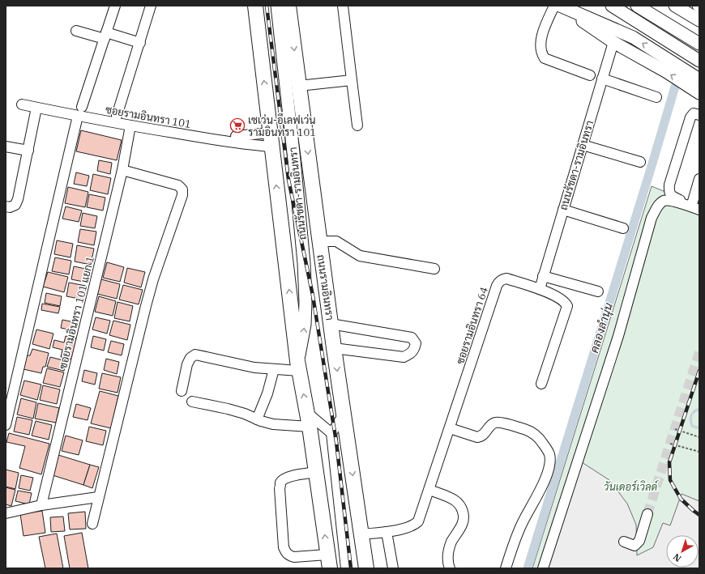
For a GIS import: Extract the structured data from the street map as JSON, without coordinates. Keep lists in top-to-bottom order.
{
  "streets": {
    "highway": ["ถนนรามอินทรา"],
    "main road": ["ถนนรัชดา-รามอินทรา"],
    "street": ["ซอยรามอินทรา 101", "ซอยรามอินทรา 101 แยก 1", "ซอยรามอินทรา 64"]
  },
  "crossings": [
    ["ซอยรามอินทรา 101", "ซอยรามอินทรา 101 แยก 1"],
    ["ถนนรัชดา-รามอินทรา", "ซอยรามอินทรา 64"],
    ["ถนนรามอินทรา", "ซอยรามอินทรา 64"]
  ],
  "one_way": ["ถนนรัชดา-รามอินทรา"],
  "water": ["คลองลำนุ่น"],
  "parks": ["วันเดอร์เวิลด์"],
  "places": {
    "supermarket": ["เซเว่น-อีเลฟเว่น รามอินทรา 101"]
  },
  "north": "bottom left"
}
